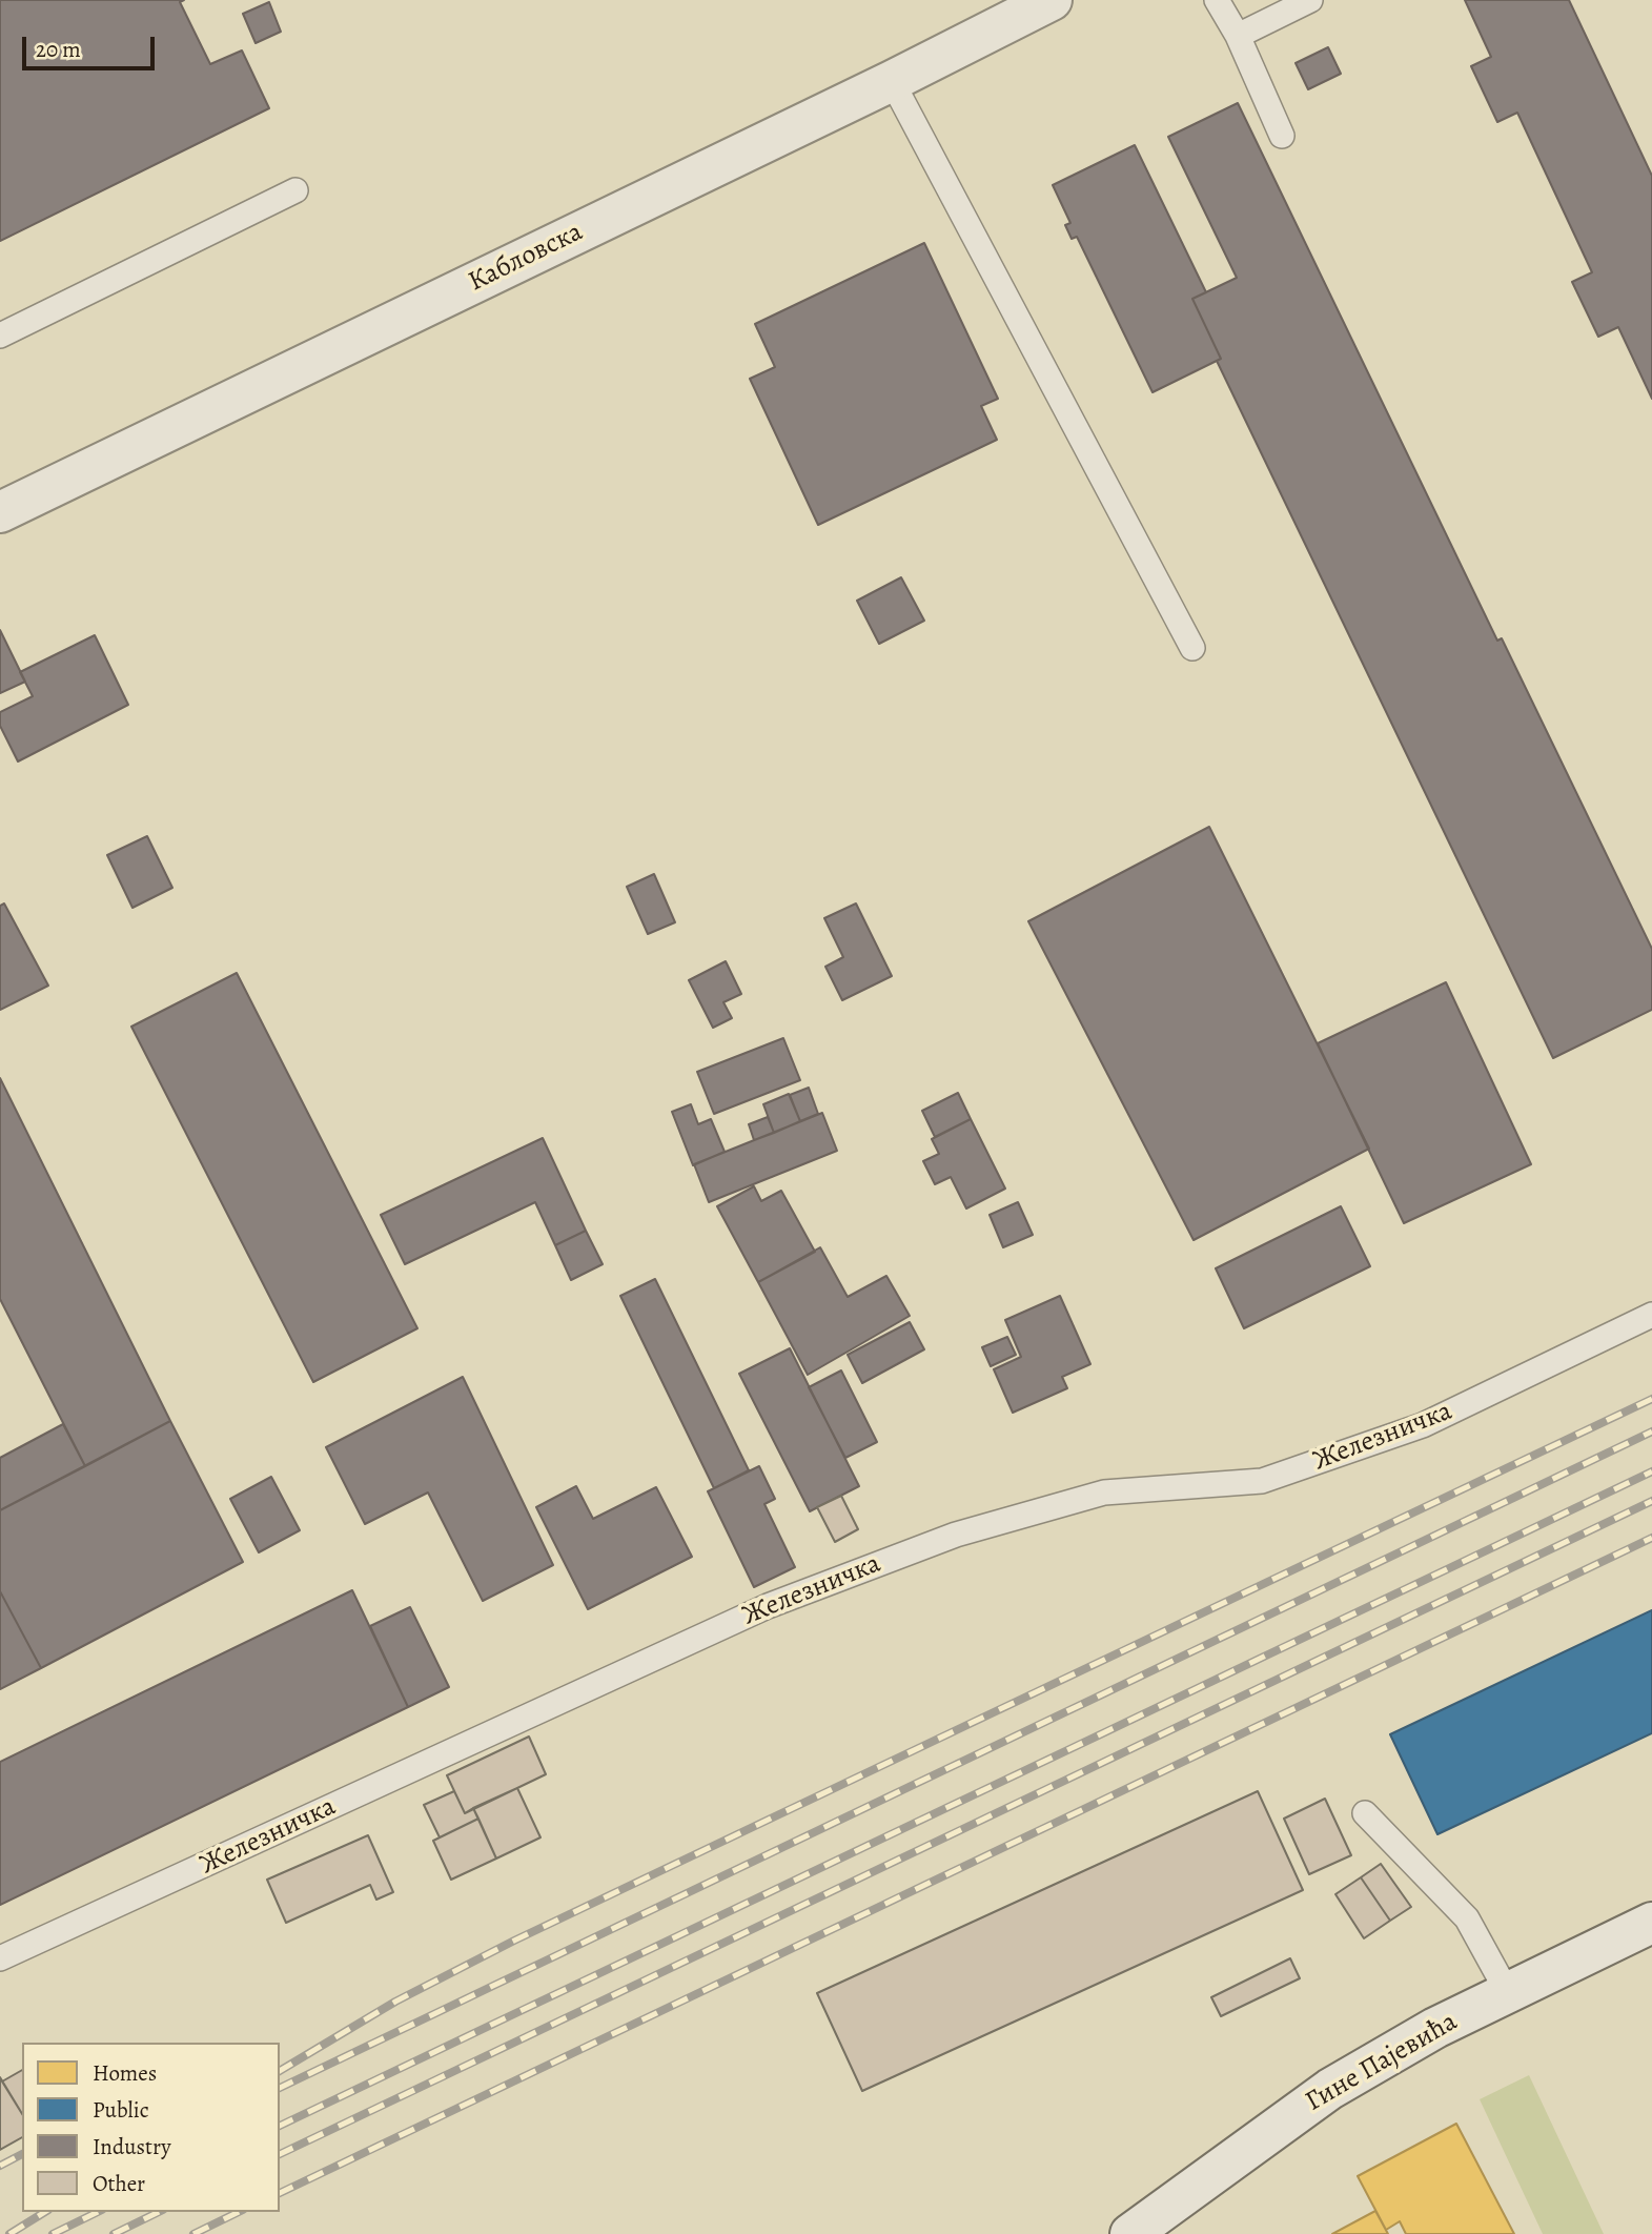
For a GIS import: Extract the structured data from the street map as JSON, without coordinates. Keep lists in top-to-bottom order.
{
  "streets": {
    "street": ["Кабловска", "Гине Пајевића"],
    "lane": ["Железничка"]
  },
  "legend": [
    "Homes",
    "Public",
    "Industry",
    "Other"
  ],
  "scale_bar": "20 m"
}
